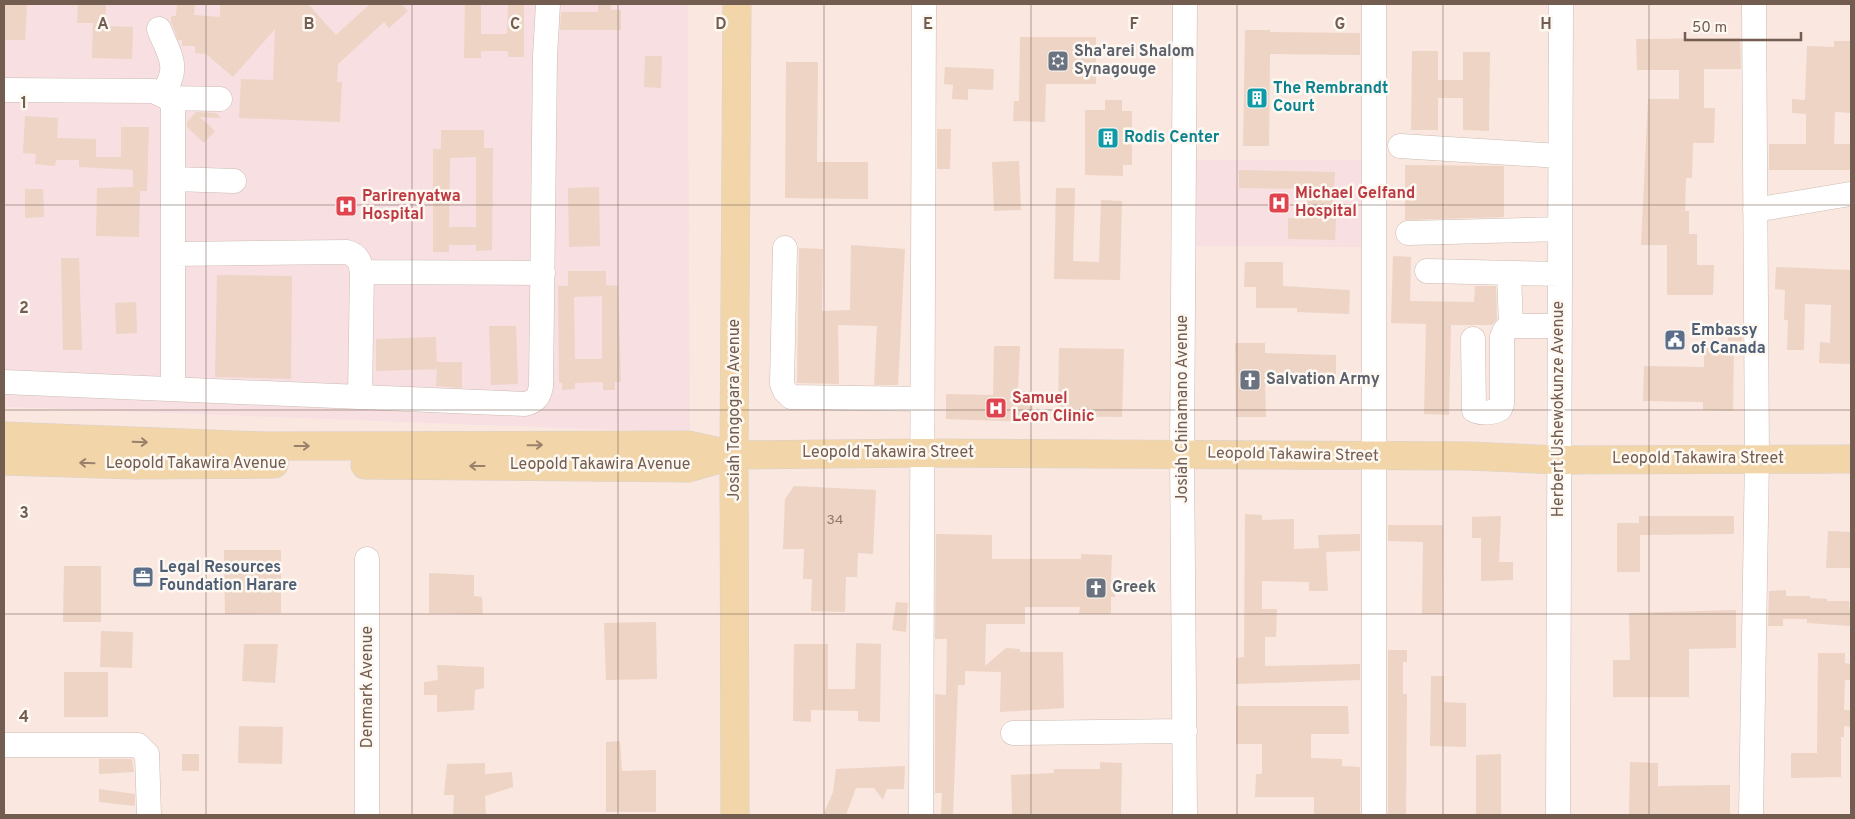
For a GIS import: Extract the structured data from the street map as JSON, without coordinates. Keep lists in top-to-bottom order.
{
  "streets": {
    "main road": ["Josiah Tongogara Avenue", "Leopold Takawira Street", "Leopold Takawira Avenue"],
    "street": ["Josiah Chinamano Avenue", "Herbert Ushewokunze Avenue", "Denmark Avenue"]
  },
  "crossings": [
    ["Josiah Chinamano Avenue", "Leopold Takawira Street"],
    ["Herbert Ushewokunze Avenue", "Leopold Takawira Street"],
    ["Josiah Tongogara Avenue", "Leopold Takawira Street"],
    ["Josiah Tongogara Avenue", "Leopold Takawira Avenue"],
    ["Leopold Takawira Street", "Leopold Takawira Avenue"]
  ],
  "places": {
    "synagogue": ["Sha'arei Shalom Synagouge"],
    "building": ["The Rembrandt Court", "Rodis Center"],
    "hospital": ["Michael Gelfand Hospital", "Parirenyatwa Hospital", "Samuel Leon Clinic"],
    "public building": ["Embassy of Canada"],
    "church": ["Salvation Army", "Greek"],
    "office": ["Legal Resources Foundation Harare"]
  },
  "house_numbers": ["34"],
  "scale_bar": "50 m",
  "grid": {
    "columns": [
      "A",
      "B",
      "C",
      "D",
      "E",
      "F",
      "G",
      "H"
    ],
    "rows": [
      "1",
      "2",
      "3",
      "4"
    ]
  }
}
